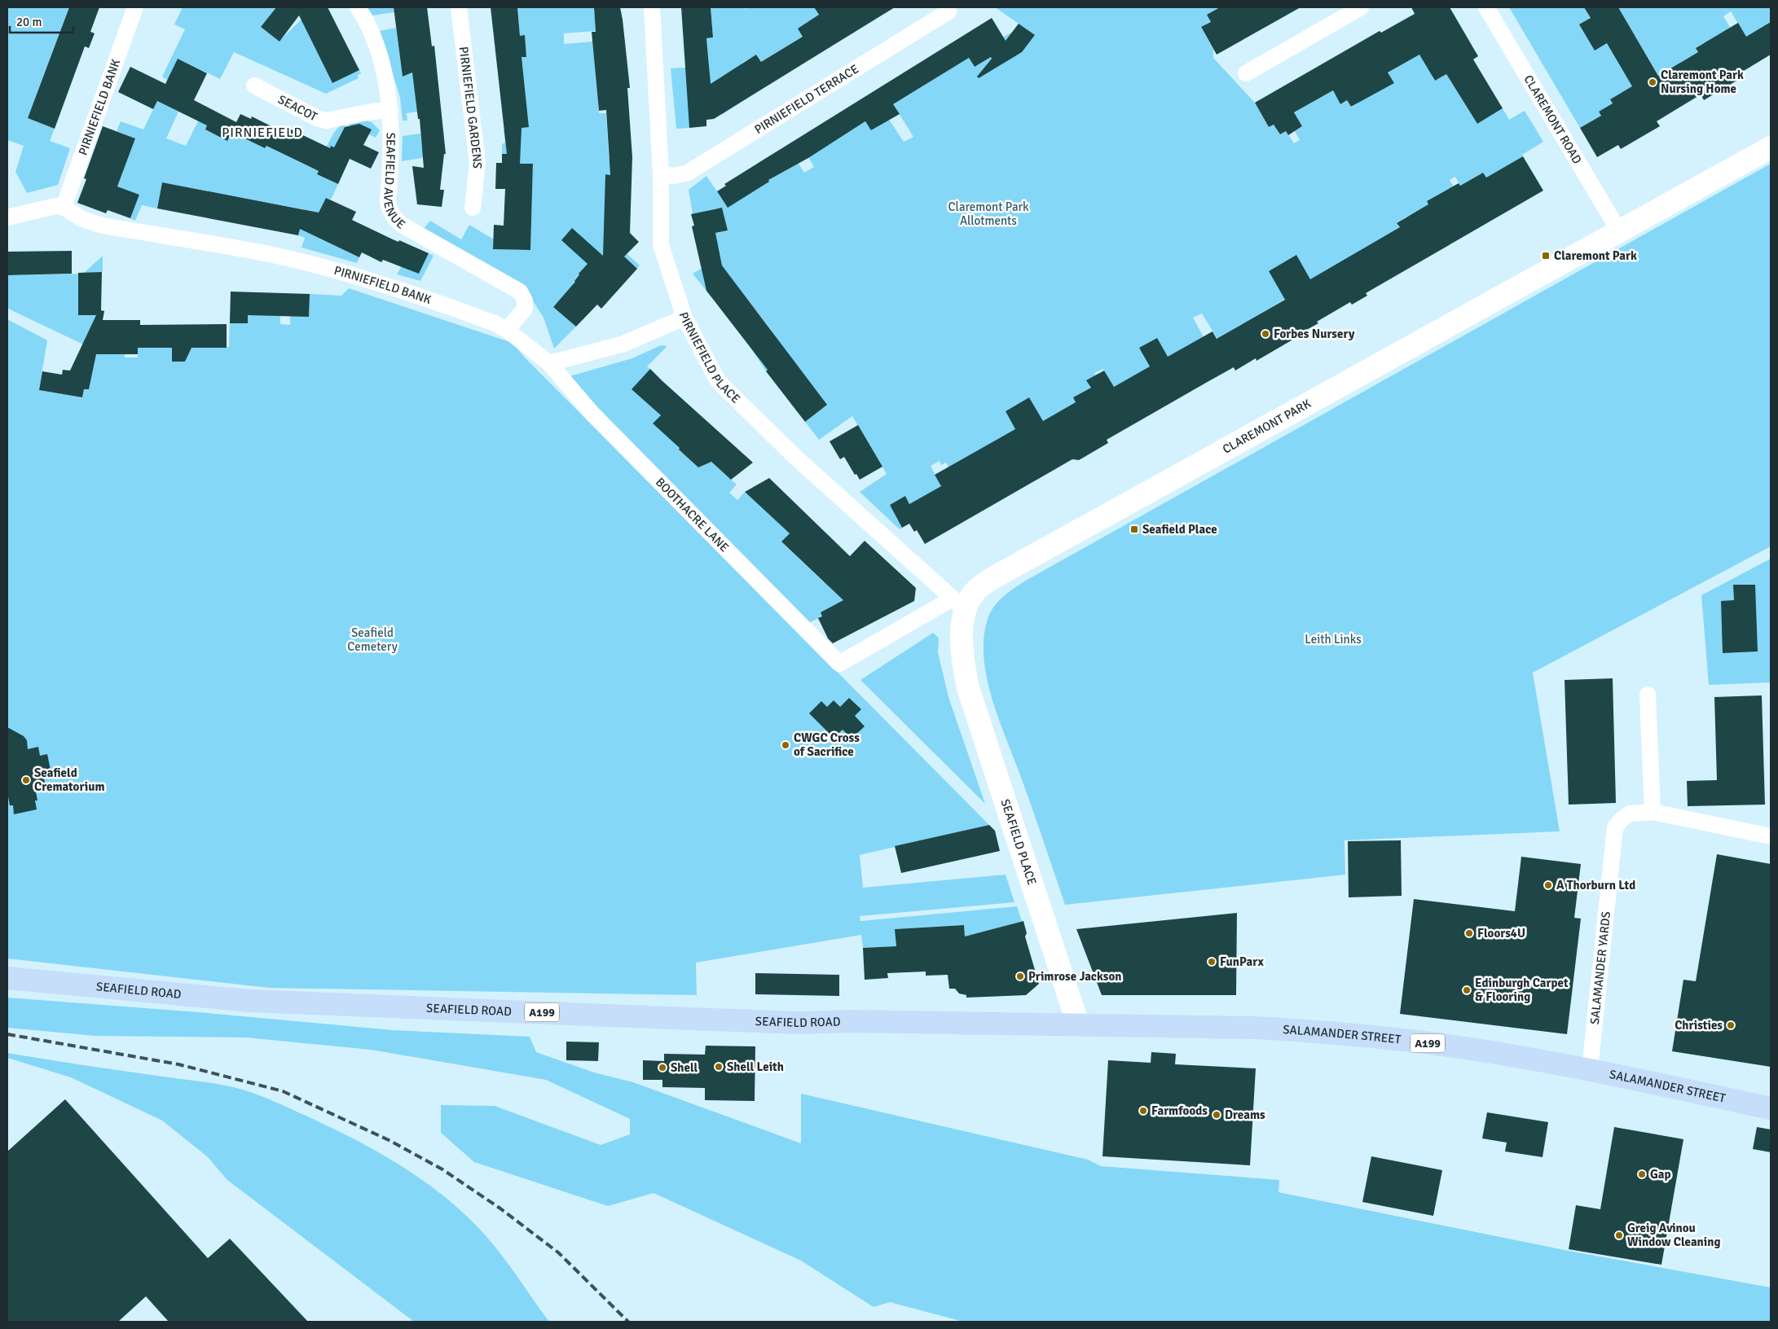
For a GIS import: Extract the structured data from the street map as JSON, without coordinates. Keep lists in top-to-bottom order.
{
  "streets": {
    "main road": ["SEAFIELD ROAD", "A199", "SALAMANDER STREET"],
    "street": [
      "PIRNIEFIELD TERRACE",
      "PIRNIEFIELD BANK",
      "SEACOT",
      "PIRNIEFIELD GARDENS",
      "CLAREMONT ROAD",
      "SEAFIELD AVENUE",
      "PIRNIEFIELD PLACE",
      "CLAREMONT PARK",
      "BOOTHACRE LANE",
      "SEAFIELD PLACE",
      "SALAMANDER YARDS"
    ]
  },
  "crossings": [
    ["PIRNIEFIELD TERRACE", "PIRNIEFIELD PLACE"],
    ["PIRNIEFIELD BANK", "SEAFIELD AVENUE"],
    ["PIRNIEFIELD BANK", "BOOTHACRE LANE"],
    ["SEACOT", "SEAFIELD AVENUE"],
    ["CLAREMONT ROAD", "CLAREMONT PARK"],
    ["PIRNIEFIELD PLACE", "CLAREMONT PARK"],
    ["PIRNIEFIELD PLACE", "BOOTHACRE LANE"],
    ["PIRNIEFIELD PLACE", "SEAFIELD PLACE"],
    ["CLAREMONT PARK", "BOOTHACRE LANE"],
    ["CLAREMONT PARK", "SEAFIELD PLACE"],
    ["BOOTHACRE LANE", "SEAFIELD PLACE"],
    ["SEAFIELD PLACE", "SEAFIELD ROAD"],
    ["SEAFIELD PLACE", "SALAMANDER STREET"],
    ["SALAMANDER YARDS", "SALAMANDER STREET"],
    ["SEAFIELD ROAD", "SALAMANDER STREET"]
  ],
  "districts": ["PIRNIEFIELD"],
  "parks": ["Claremont Park Allotments", "Seafield Cemetery", "Leith Links"],
  "places": {
    "other": [
      "Claremont Park Nursing Home",
      "Forbes Nursery",
      "CWGC Cross of Sacrifice",
      "Seafield Crematorium",
      "A Thorburn Ltd",
      "Floors4U",
      "FunParx",
      "Primrose Jackson",
      "Edinburgh Carpet & Flooring",
      "Christies",
      "Shell Leith",
      "Shell",
      "Farmfoods",
      "Dreams",
      "Gap",
      "Greig Avinou Window Cleaning"
    ],
    "transit": ["Claremont Park", "Seafield Place"]
  },
  "scale_bar": "20 m"
}
